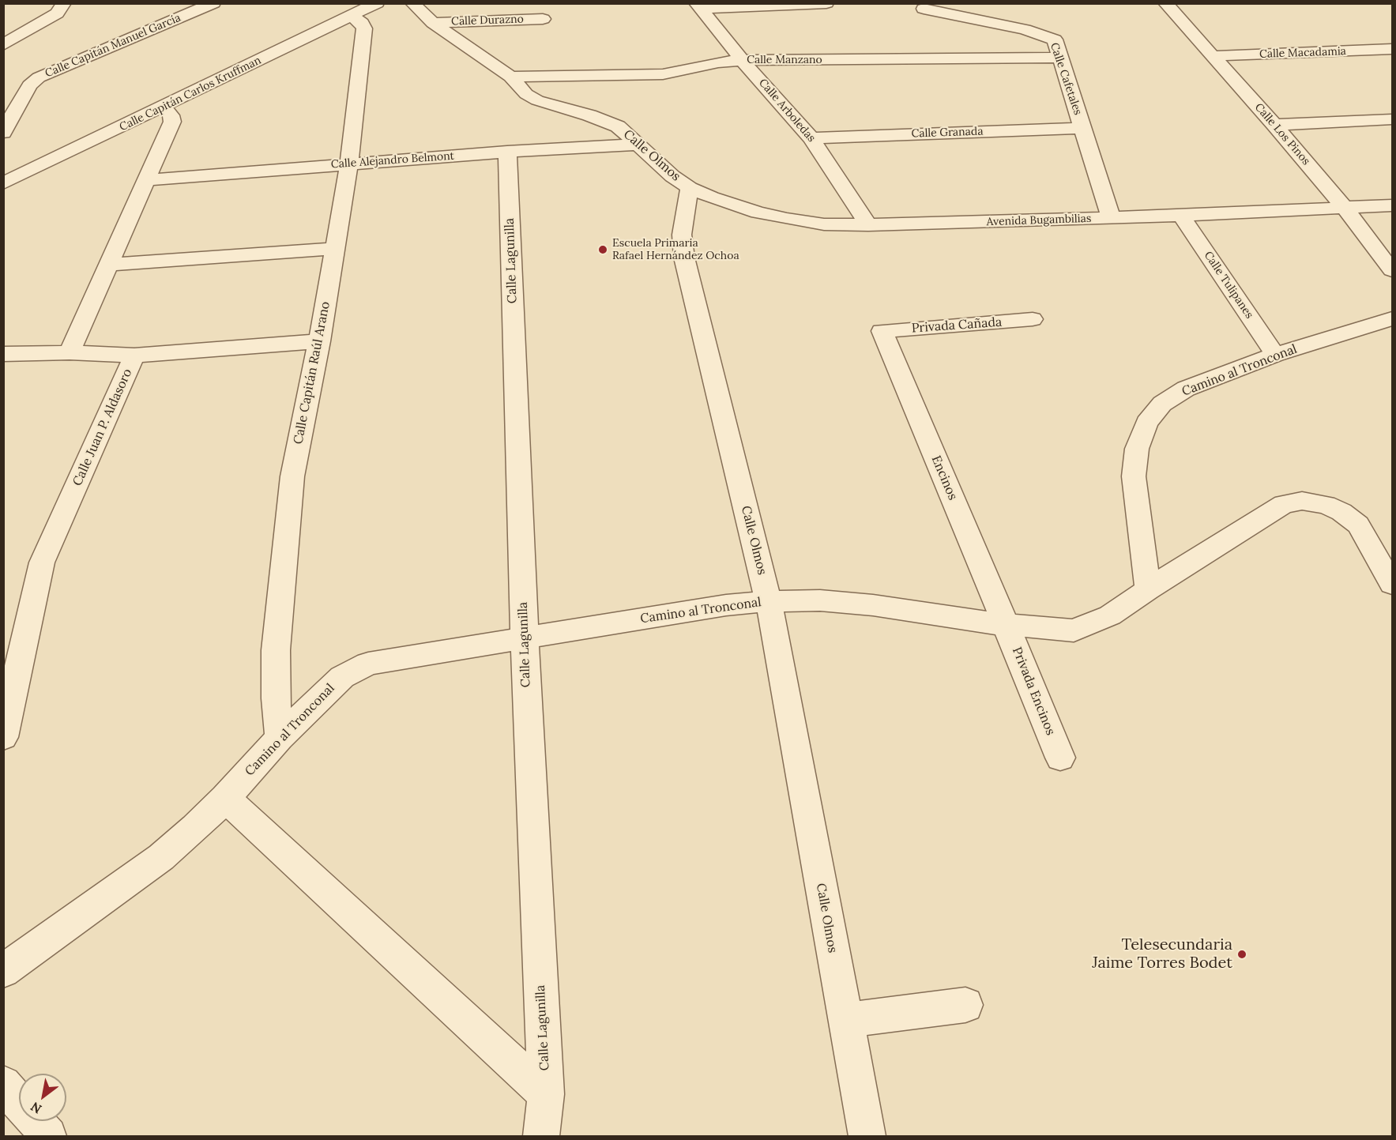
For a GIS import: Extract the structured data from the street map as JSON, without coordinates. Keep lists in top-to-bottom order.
{
  "streets": {
    "street": [
      "Calle Durazno",
      "Calle Capitán Manuel García",
      "Calle Macadamia",
      "Calle Manzano",
      "Calle Cafetales",
      "Calle Capitán Carlos Kruffman",
      "Calle Arboledas",
      "Calle Granada",
      "Calle Los Pinos",
      "Calle Olmos",
      "Calle Alejandro Belmont",
      "Avenida Bugambilias",
      "Calle Lagunilla",
      "Calle Tulipanes",
      "Privada Cañada",
      "Camino al Tronconal",
      "Calle Capitán Raúl Arano",
      "Calle Juan P. Aldasoro",
      "Encinos",
      "Privada Encinos"
    ]
  },
  "crossings": [
    ["Calle Durazno", "Calle Olmos"],
    ["Calle Macadamia", "Calle Los Pinos"],
    ["Calle Manzano", "Calle Cafetales"],
    ["Calle Manzano", "Calle Arboledas"],
    ["Calle Manzano", "Calle Olmos"],
    ["Calle Cafetales", "Calle Granada"],
    ["Calle Cafetales", "Avenida Bugambilias"],
    ["Calle Capitán Carlos Kruffman", "Calle Capitán Raúl Arano"],
    ["Calle Arboledas", "Calle Granada"],
    ["Calle Arboledas", "Avenida Bugambilias"],
    ["Calle Los Pinos", "Avenida Bugambilias"],
    ["Calle Olmos", "Calle Alejandro Belmont"],
    ["Calle Olmos", "Avenida Bugambilias"],
    ["Calle Olmos", "Camino al Tronconal"],
    ["Calle Alejandro Belmont", "Calle Lagunilla"],
    ["Calle Alejandro Belmont", "Calle Capitán Raúl Arano"],
    ["Avenida Bugambilias", "Calle Tulipanes"],
    ["Calle Lagunilla", "Camino al Tronconal"],
    ["Calle Tulipanes", "Camino al Tronconal"],
    ["Privada Cañada", "Encinos"],
    ["Camino al Tronconal", "Calle Capitán Raúl Arano"],
    ["Camino al Tronconal", "Encinos"],
    ["Camino al Tronconal", "Privada Encinos"],
    ["Encinos", "Privada Encinos"]
  ],
  "places": ["Escuela Primaria Rafael Hernández Ochoa", "Telesecundaria Jaime Torres Bodet"],
  "north": "bottom left"
}
